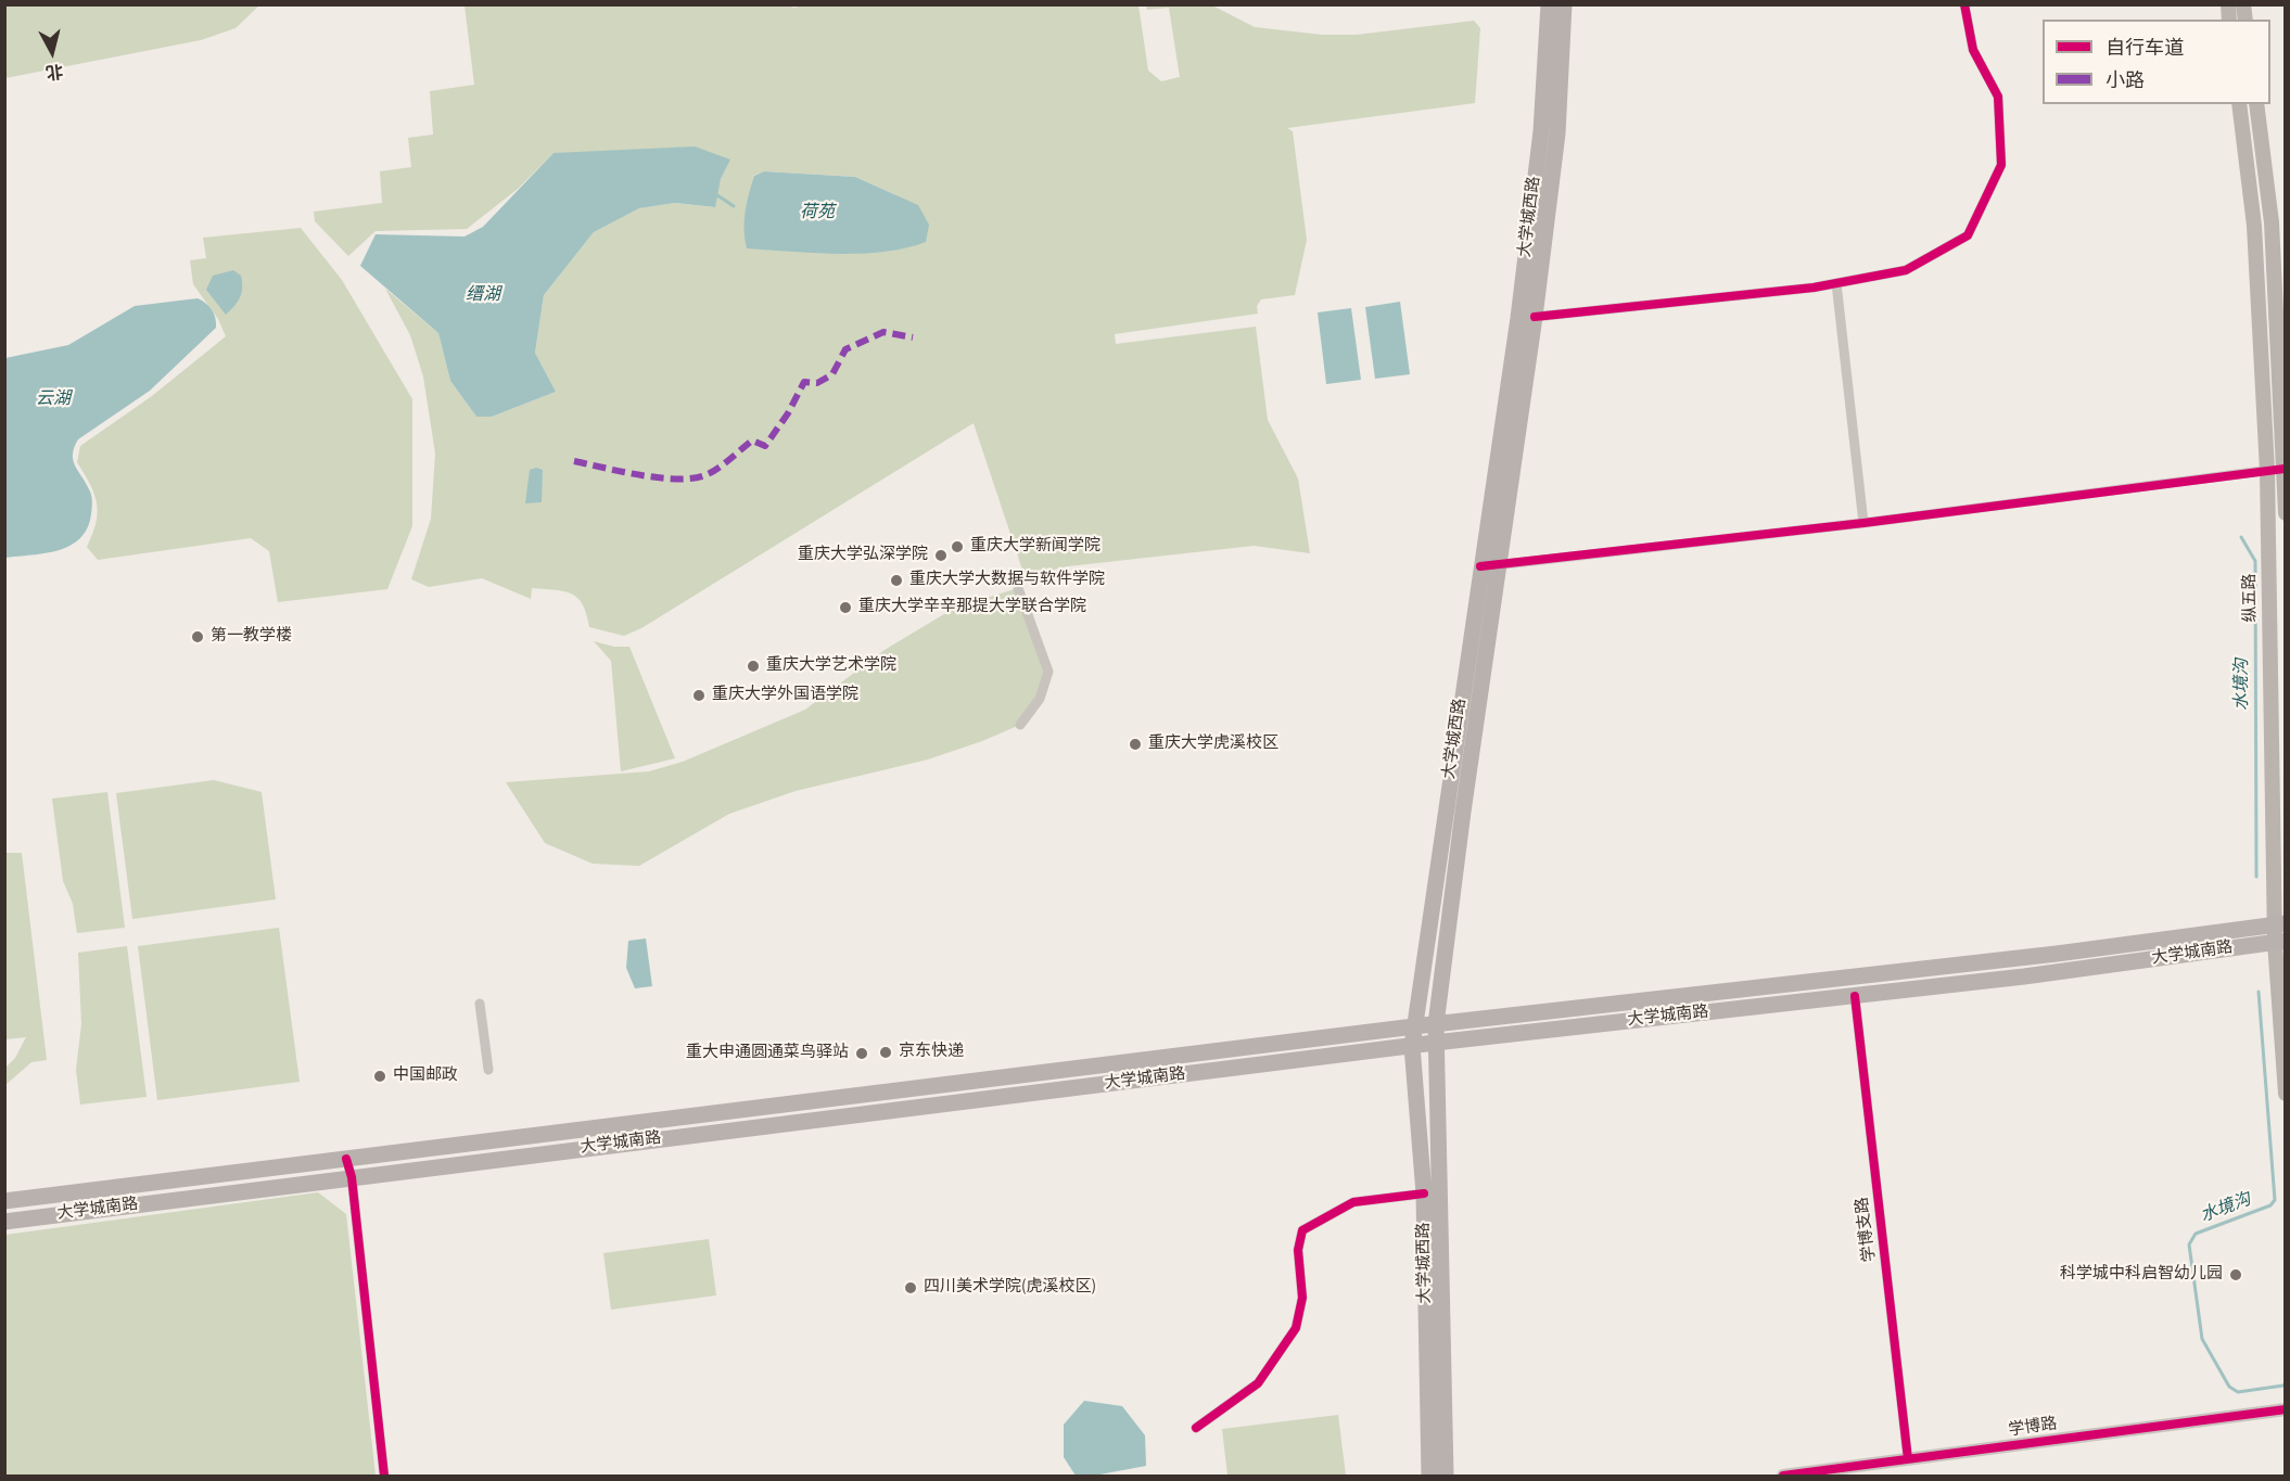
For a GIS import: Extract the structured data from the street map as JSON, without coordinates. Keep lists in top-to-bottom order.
{
  "streets": {
    "main road": ["大学城西路", "纵五路", "大学城南路"],
    "street": ["学博支路", "学博路"]
  },
  "crossings": [
    ["大学城西路", "大学城南路"],
    ["纵五路", "大学城南路"],
    ["大学城南路", "学博支路"],
    ["学博支路", "学博路"]
  ],
  "water": [
    "荷苑",
    "缙湖",
    "云湖",
    "水境沟"
  ],
  "places": [
    "重庆大学新闻学院",
    "重庆大学弘深学院",
    "重庆大学大数据与软件学院",
    "重庆大学辛辛那提大学联合学院",
    "第一教学楼",
    "重庆大学艺术学院",
    "重庆大学外国语学院",
    "重庆大学虎溪校区",
    "京东快递",
    "重大申通圆通菜鸟驿站",
    "中国邮政",
    "科学城中科启智幼儿园",
    "四川美术学院(虎溪校区)"
  ],
  "legend": ["自行车道", "小路"],
  "north": "bottom"
}
